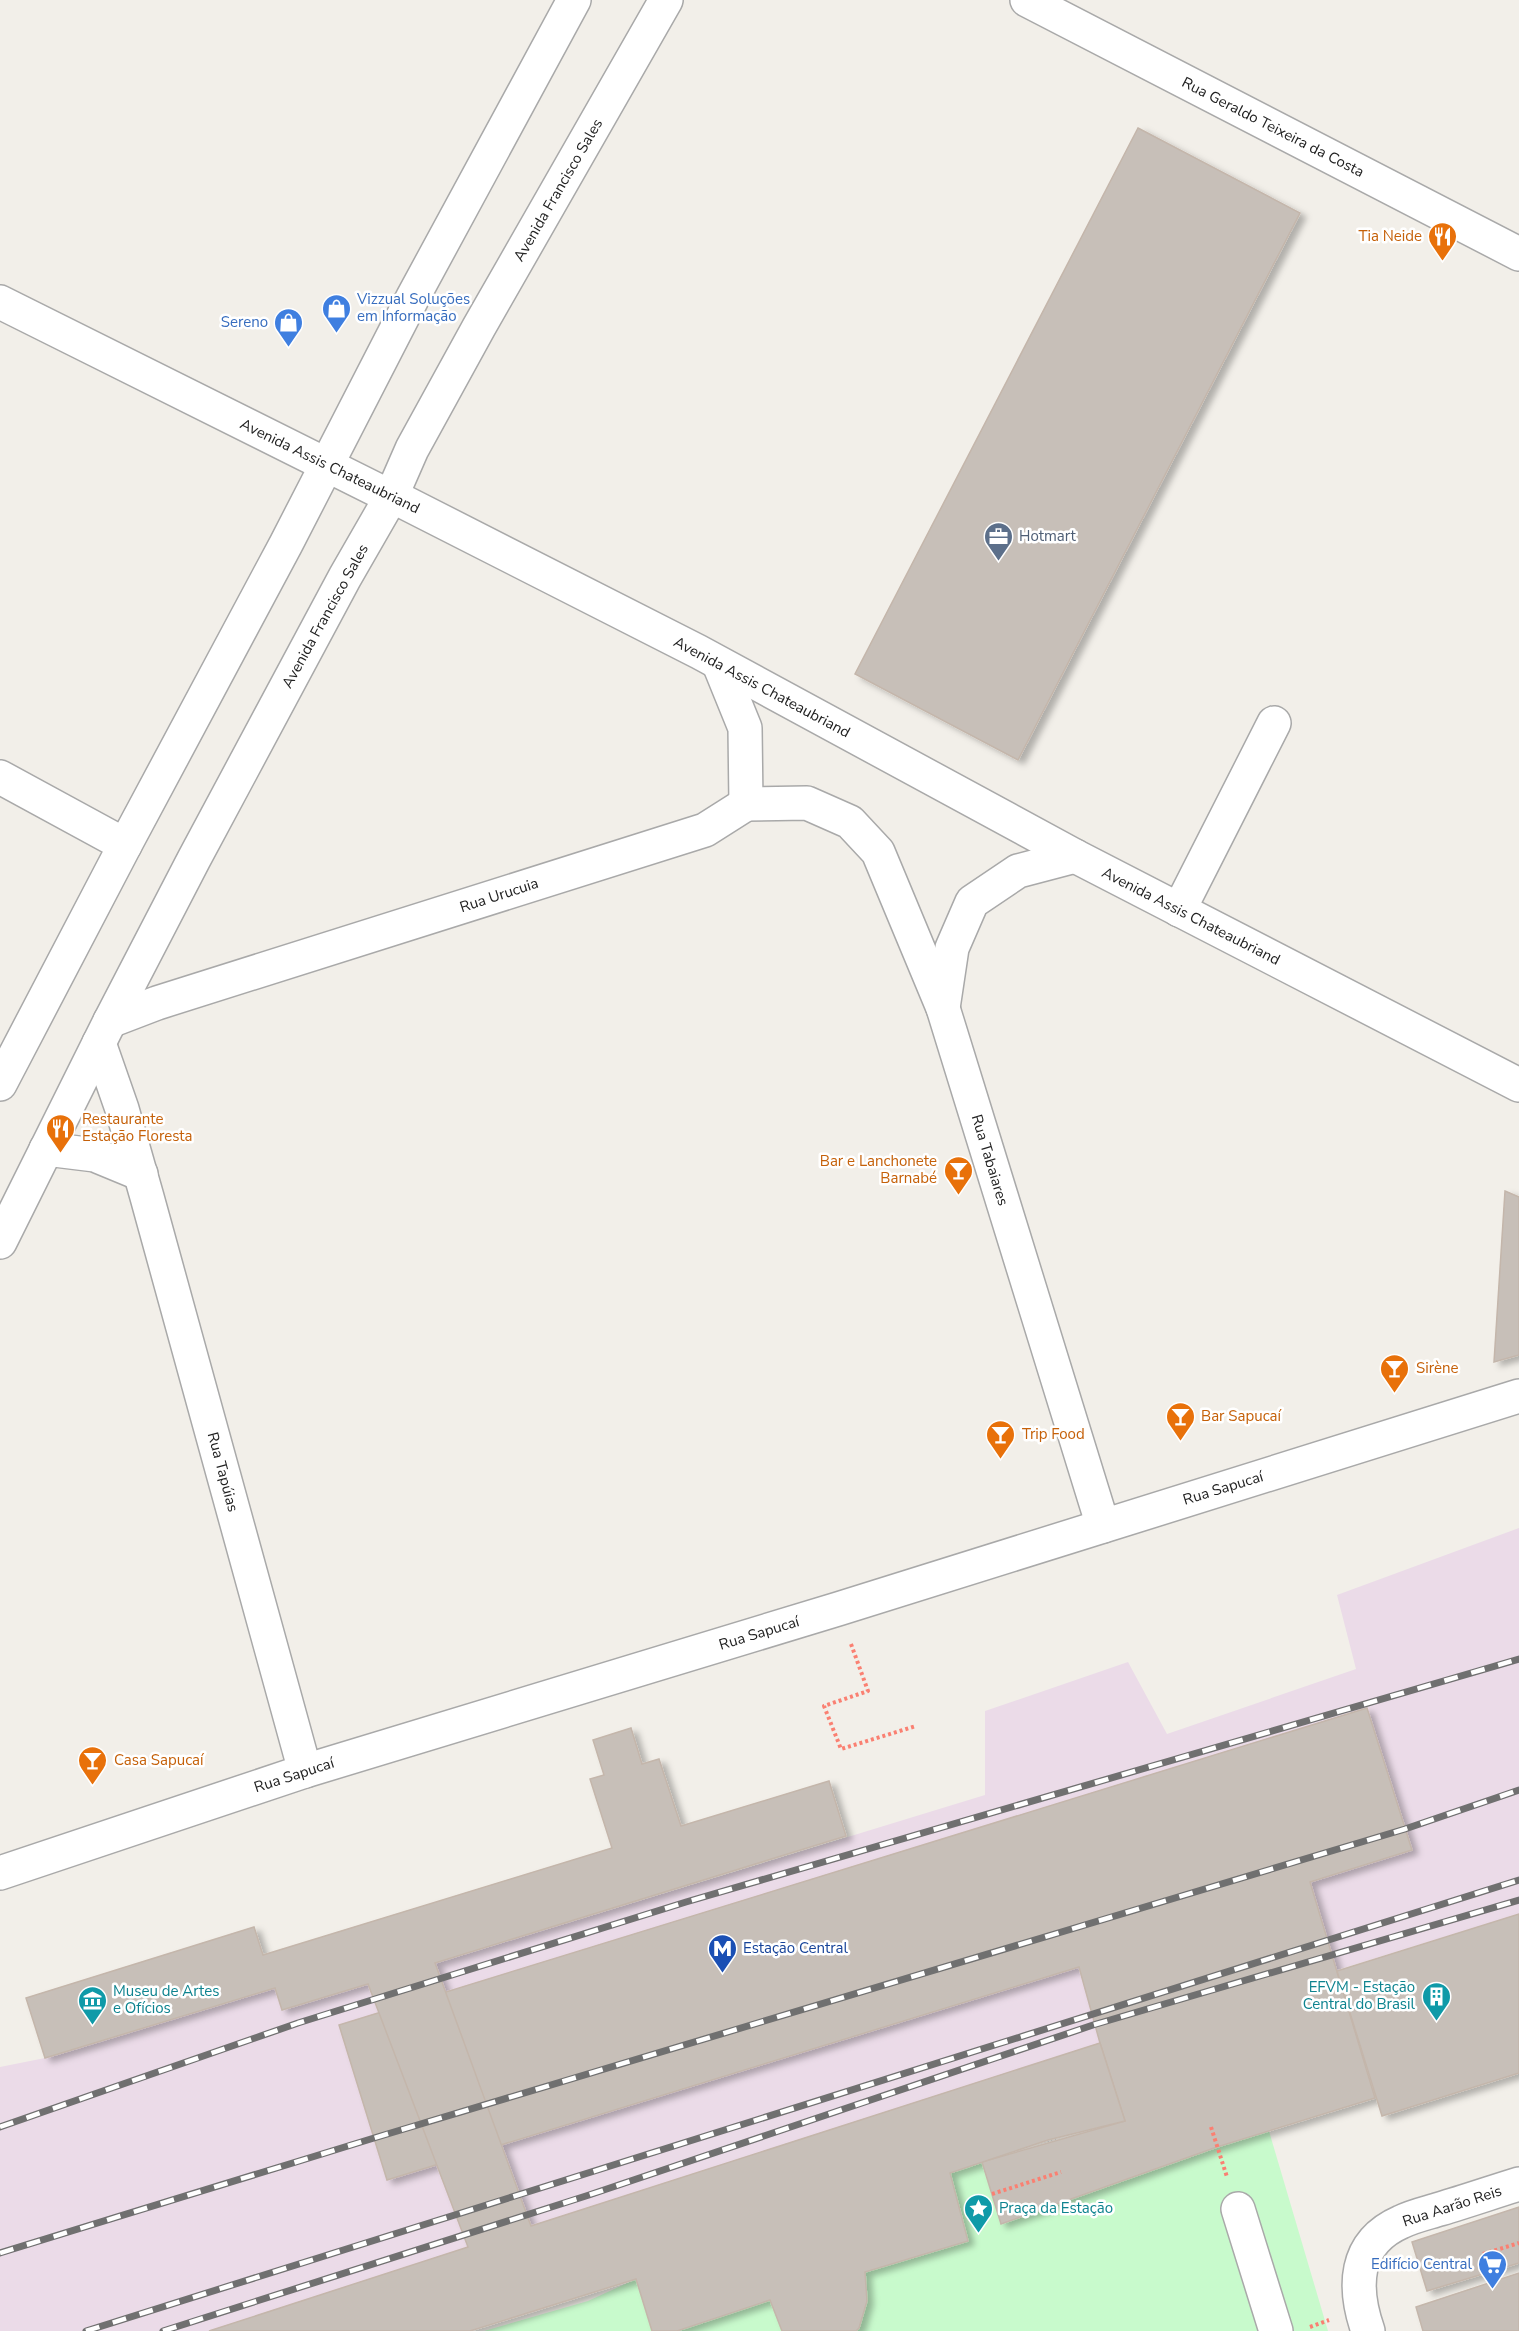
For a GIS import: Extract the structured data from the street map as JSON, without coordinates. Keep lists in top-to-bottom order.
{
  "streets": {
    "street": [
      "Rua Geraldo Teixeira da Costa",
      "Avenida Francisco Sales",
      "Avenida Assis Chateaubriand",
      "Rua Urucuia",
      "Rua Tabaiares",
      "Rua Tapúias",
      "Rua Sapucaí",
      "Rua Aarão Reis"
    ]
  },
  "crossings": [
    ["Avenida Francisco Sales", "Avenida Assis Chateaubriand"],
    ["Avenida Francisco Sales", "Rua Urucuia"],
    ["Avenida Francisco Sales", "Rua Tapúias"],
    ["Avenida Assis Chateaubriand", "Rua Tabaiares"],
    ["Rua Urucuia", "Rua Tapúias"],
    ["Rua Tabaiares", "Rua Sapucaí"],
    ["Rua Tapúias", "Rua Sapucaí"]
  ],
  "places": {
    "restaurant": ["Tia Neide", "Restaurante Estação Floresta"],
    "shop": ["Vizzual Soluções em Informação", "Sereno"],
    "office": ["Hotmart"],
    "bar": [
      "Bar e Lanchonete Barnabé",
      "Sirène",
      "Bar Sapucaí",
      "Trip Food",
      "Casa Sapucaí"
    ],
    "metro station": ["Estação Central"],
    "building": ["EFVM - Estação Central do Brasil"],
    "museum": ["Museu de Artes e Ofícios"],
    "place": ["Praça da Estação"],
    "supermarket": ["Edifício Central"]
  }
}
